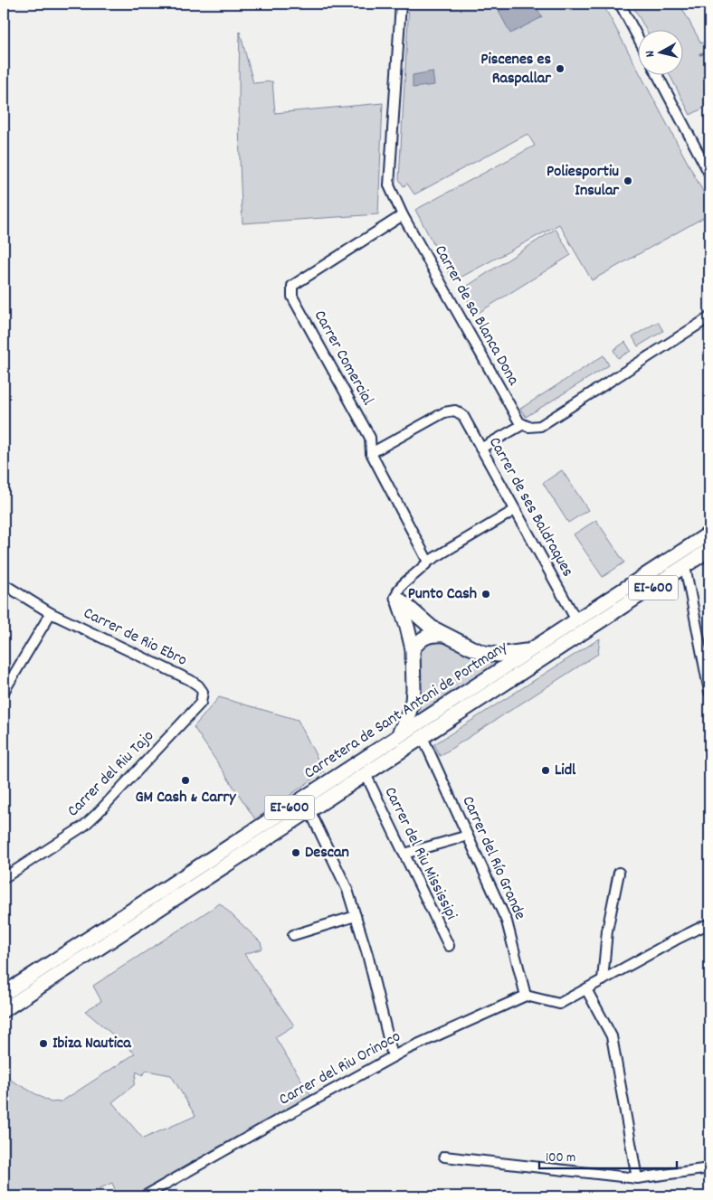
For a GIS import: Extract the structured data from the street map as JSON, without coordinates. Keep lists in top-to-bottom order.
{
  "streets": {
    "main road": ["EI-600", "Carretera de Sant Antoni de Portmany"],
    "street": [
      "Carrer de sa Blanca Dona",
      "Carrer Comercial",
      "Carrer de ses Baldraques",
      "Carrer de Rio Ebro",
      "Carrer del Riu Tajo",
      "Carrer del Riu Mississipi",
      "Carrer del Río Grande",
      "Carrer del Riu Orinoco"
    ]
  },
  "crossings": [
    ["Carrer de sa Blanca Dona", "Carrer Comercial"],
    ["Carrer Comercial", "Carrer de ses Baldraques"],
    ["Carrer de ses Baldraques", "Carretera de Sant Antoni de Portmany"],
    ["EI-600", "Carretera de Sant Antoni de Portmany"],
    ["Carrer de Rio Ebro", "Carrer del Riu Tajo"],
    ["Carretera de Sant Antoni de Portmany", "Carrer del Riu Mississipi"],
    ["Carretera de Sant Antoni de Portmany", "Carrer del Río Grande"],
    ["Carrer del Río Grande", "Carrer del Riu Orinoco"]
  ],
  "places": [
    "Piscenes es Raspallar",
    "Poliesportiu Insular",
    "Punto Cash",
    "Lidl",
    "GM Cash & Carry",
    "Descan",
    "Ibiza Nautica"
  ],
  "scale_bar": "100 m",
  "north": "left"
}
